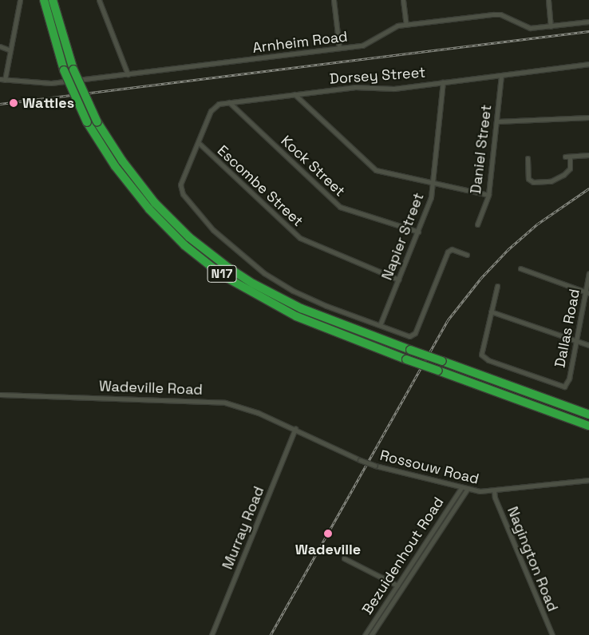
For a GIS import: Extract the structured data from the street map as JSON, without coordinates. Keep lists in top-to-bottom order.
{
  "streets": {
    "highway": ["N17"],
    "street": [
      "Arnheim Road",
      "Dorsey Street",
      "Daniel Street",
      "Kock Street",
      "Escombe Street",
      "Napier Street",
      "Dallas Road",
      "Wadeville Road",
      "Rossouw Road",
      "Murray Road",
      "Bezuidenhout Road",
      "Nagington Road"
    ]
  },
  "crossings": [
    ["Dorsey Street", "Daniel Street"],
    ["Dorsey Street", "Kock Street"],
    ["Dorsey Street", "Escombe Street"],
    ["Dorsey Street", "Napier Street"],
    ["Kock Street", "Napier Street"],
    ["Escombe Street", "Napier Street"],
    ["Wadeville Road", "Rossouw Road"],
    ["Wadeville Road", "Murray Road"],
    ["Rossouw Road", "Murray Road"],
    ["Rossouw Road", "Bezuidenhout Road"],
    ["Rossouw Road", "Nagington Road"]
  ],
  "places": ["Wattles", "Wadeville"]
}
